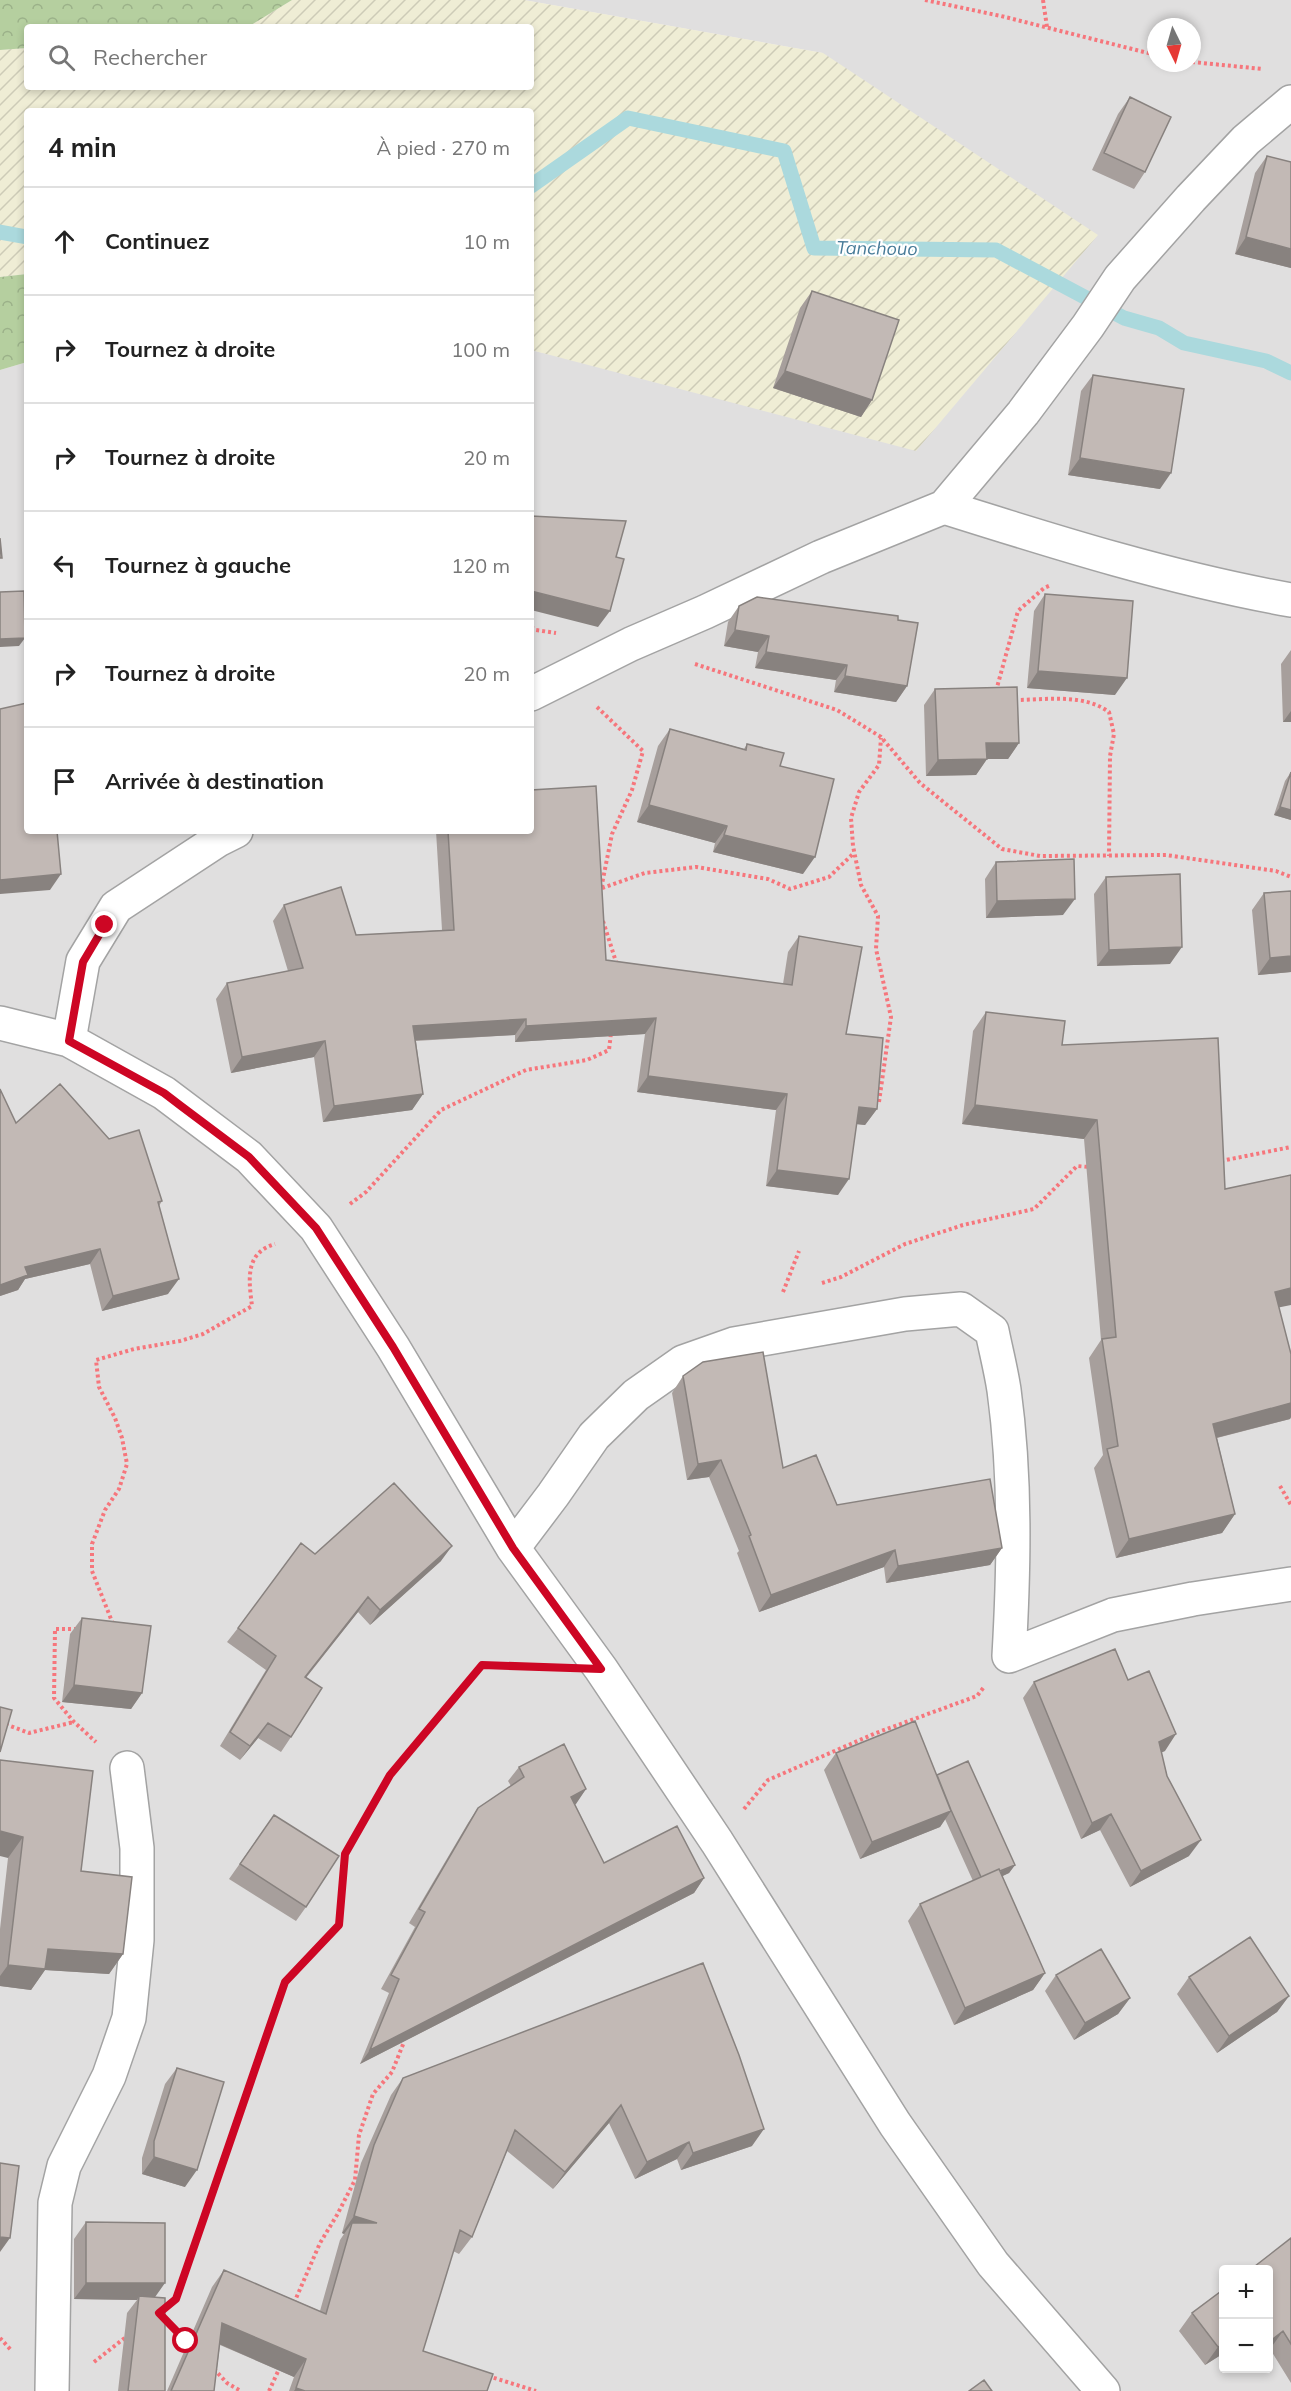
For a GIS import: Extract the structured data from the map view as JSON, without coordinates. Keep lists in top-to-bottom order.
{
  "water": ["Tanchouo"],
  "north": "bottom",
  "page": {
    "search": "Rechercher",
    "heading": ["4 min", "À pied · 270 m"],
    "list": [
      ["Continuez", "10 m"],
      ["Tournez à droite", "100 m"],
      ["Tournez à droite", "20 m"],
      ["Tournez à gauche", "120 m"],
      ["Tournez à droite", "20 m"],
      "Arrivée à destination"
    ],
    "map_buttons": ["+", "−"]
  }
}
